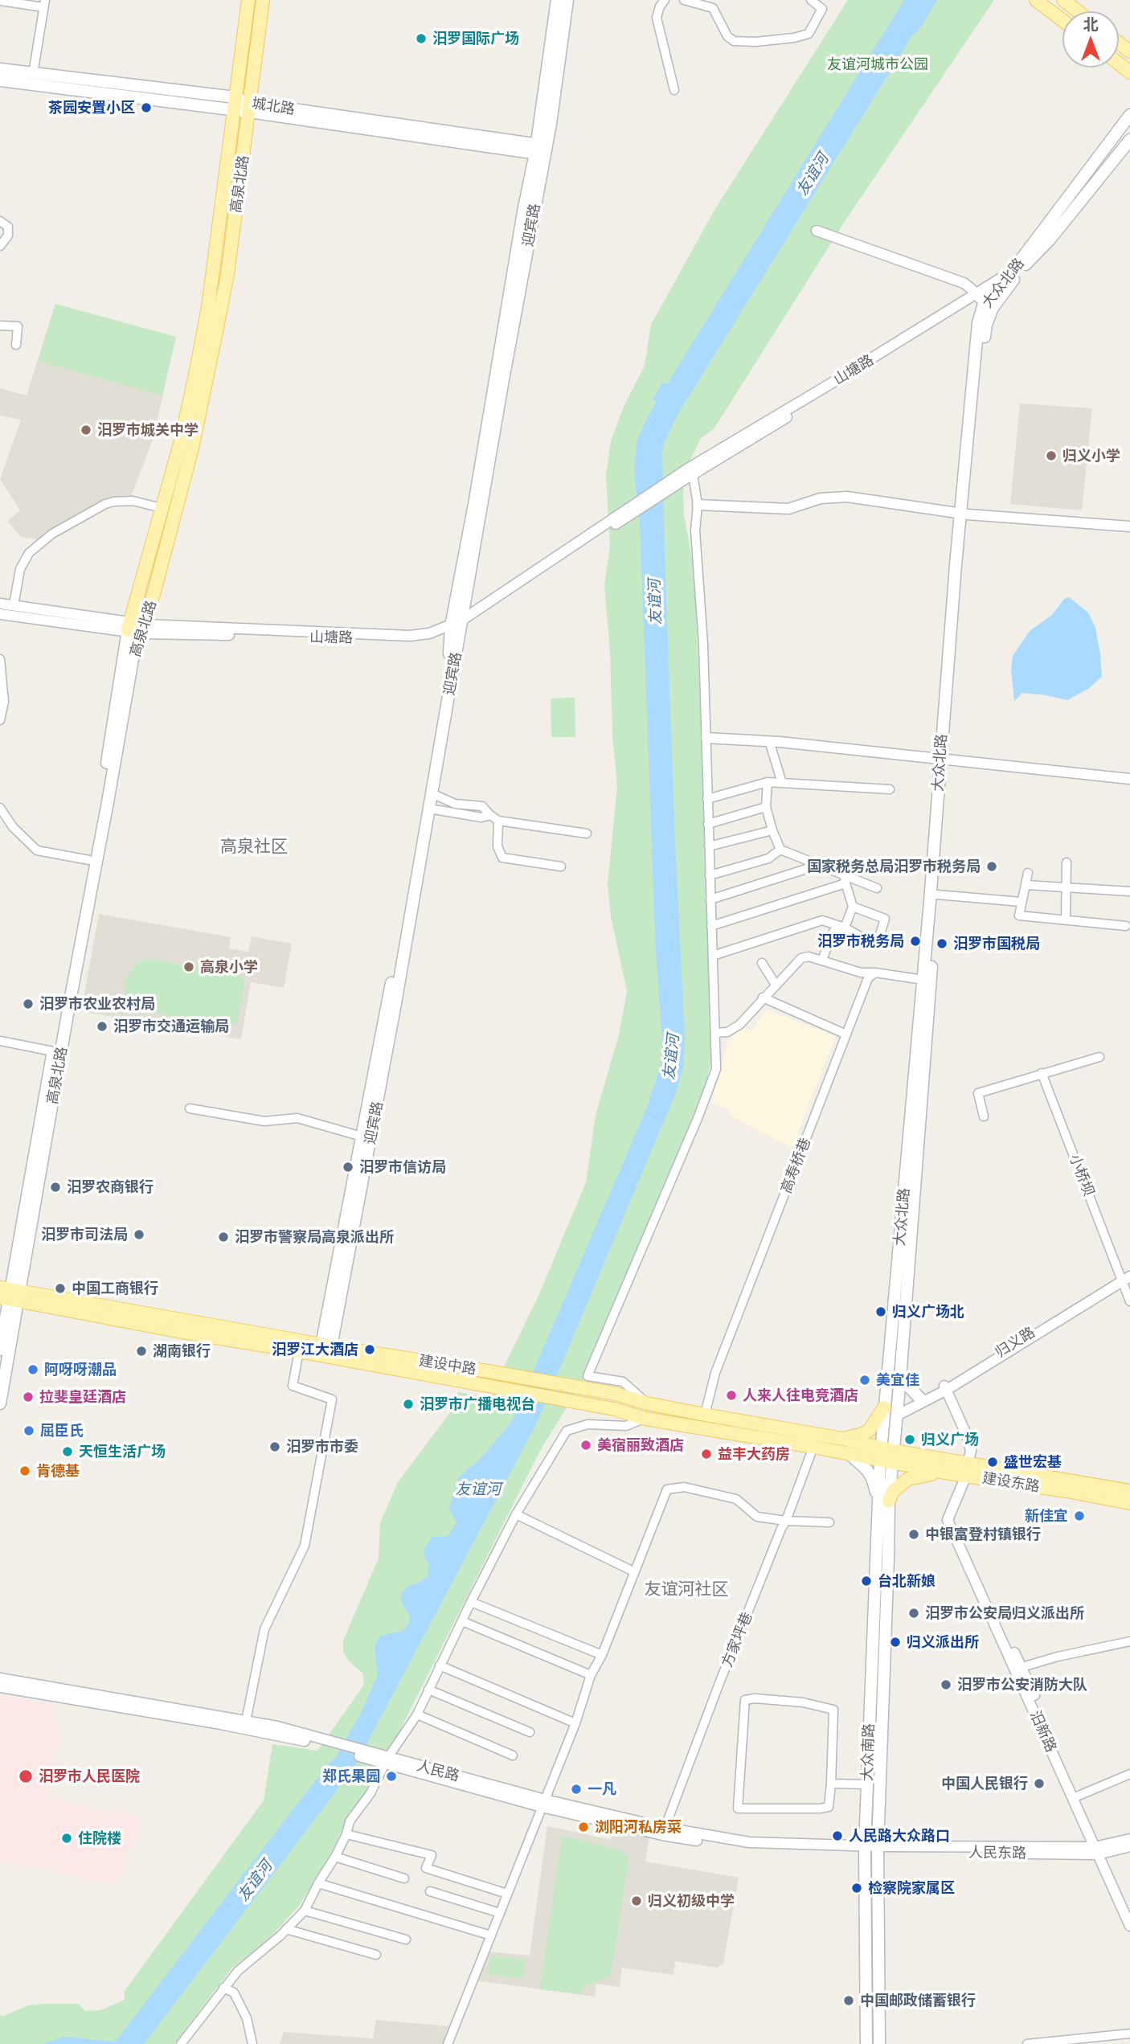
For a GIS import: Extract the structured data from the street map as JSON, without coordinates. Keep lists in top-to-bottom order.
{
  "streets": {
    "main road": [
      "城北路",
      "高泉北路",
      "迎宾路",
      "大众北路",
      "建设中路",
      "建设东路",
      "大众南路"
    ],
    "street": [
      "山塘路",
      "高寿桥巷",
      "小桥坝",
      "方家坪巷",
      "汨新路",
      "人民路",
      "人民东路"
    ]
  },
  "crossings": [
    ["城北路", "高泉北路"],
    ["城北路", "迎宾路"],
    ["高泉北路", "山塘路"],
    ["高泉北路", "建设中路"],
    ["迎宾路", "山塘路"],
    ["迎宾路", "建设中路"],
    ["大众北路", "山塘路"],
    ["大众北路", "建设中路"],
    ["大众北路", "建设东路"],
    ["大众北路", "大众南路"],
    ["高寿桥巷", "建设中路"],
    ["建设中路", "建设东路"],
    ["建设中路", "方家坪巷"],
    ["建设中路", "大众南路"],
    ["建设东路", "汨新路"],
    ["建设东路", "大众南路"],
    ["方家坪巷", "人民路"],
    ["汨新路", "人民东路"],
    ["大众南路", "人民路"],
    ["大众南路", "人民东路"],
    ["人民路", "人民东路"]
  ],
  "districts": ["高泉社区", "友谊河社区"],
  "water": ["友谊河"],
  "parks": ["友谊河城市公园"],
  "places": [
    "汨罗国际广场",
    "茶园安置小区",
    "汨罗市城关中学",
    "归义小学",
    "国家税务总局汨罗市税务局",
    "汨罗市税务局",
    "汨罗市国税局",
    "高泉小学",
    "汨罗市农业农村局",
    "汨罗市交通运输局",
    "汨罗市信访局",
    "汨罗农商银行",
    "汨罗市司法局",
    "汨罗市警察局高泉派出所",
    "中国工商银行",
    "归义广场北",
    "汨罗江大酒店",
    "湖南银行",
    "阿呀呀潮品",
    "美宜佳",
    "人来人往电竞酒店",
    "拉斐皇廷酒店",
    "汨罗市广播电视台",
    "屈臣氏",
    "归义广场",
    "美宿丽致酒店",
    "汨罗市市委",
    "天恒生活广场",
    "益丰大药房",
    "盛世宏基",
    "肯德基",
    "新佳宜",
    "中银富登村镇银行",
    "台北新娘",
    "汨罗市公安局归义派出所",
    "归义派出所",
    "汨罗市公安消防大队",
    "汨罗市人民医院",
    "郑氏果园",
    "中国人民银行",
    "一凡",
    "浏阳河私房菜",
    "人民路大众路口",
    "住院楼",
    "检察院家属区",
    "归义初级中学",
    "中国邮政储蓄银行"
  ],
  "north": "top"
}
